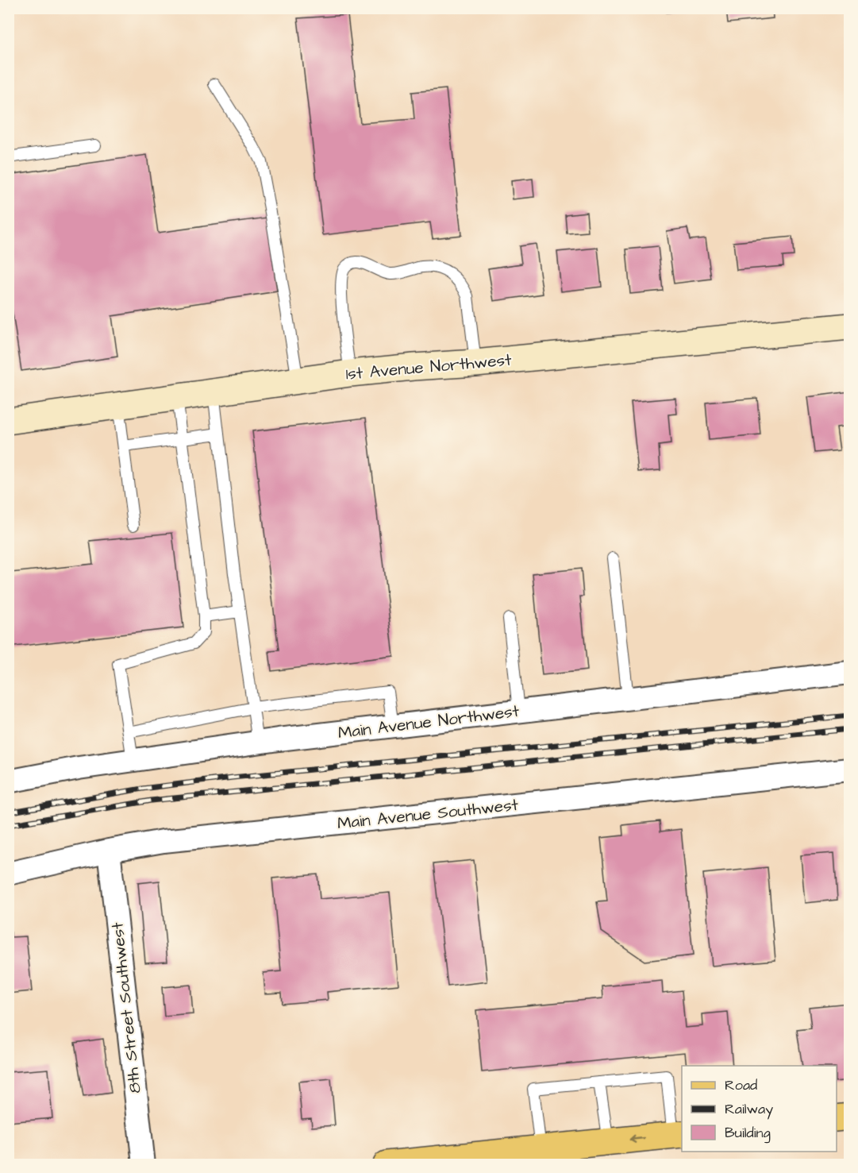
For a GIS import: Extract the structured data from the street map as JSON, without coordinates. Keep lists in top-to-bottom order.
{
  "streets": {
    "street": [
      "1st Avenue Northwest",
      "Main Avenue Northwest",
      "Main Avenue Southwest",
      "8th Street Southwest"
    ]
  },
  "crossings": [
    ["Main Avenue Southwest", "8th Street Southwest"]
  ],
  "legend": ["Road", "Railway", "Building"]
}
